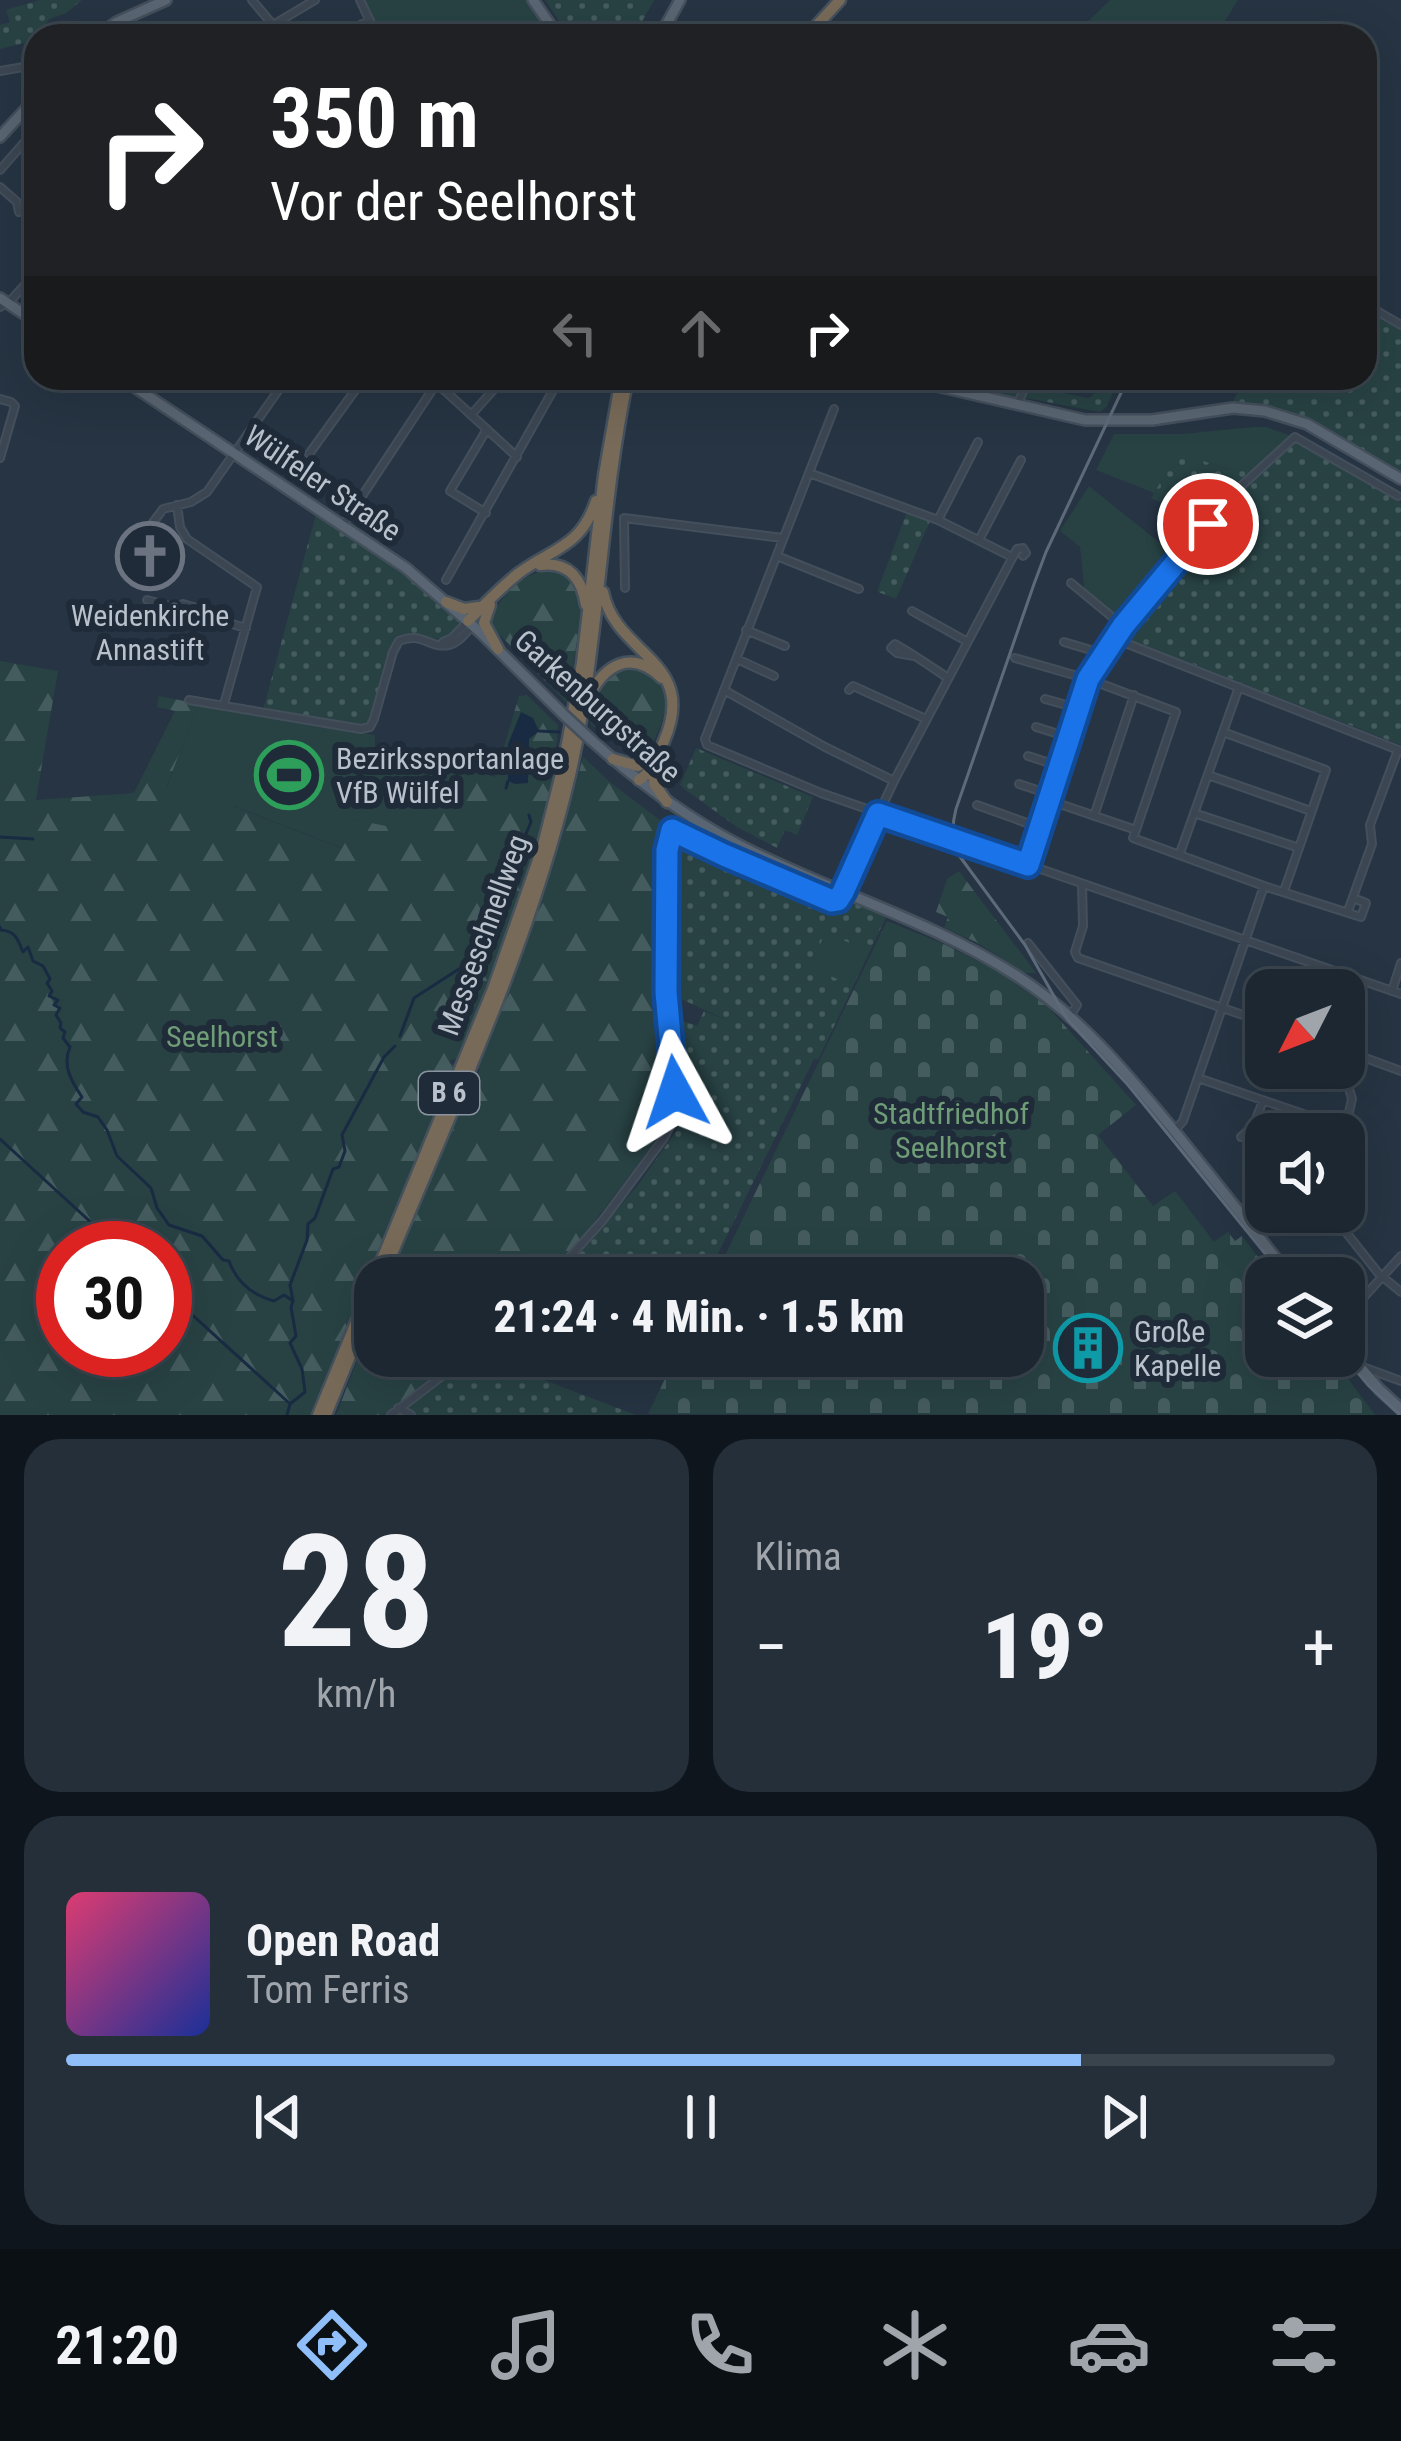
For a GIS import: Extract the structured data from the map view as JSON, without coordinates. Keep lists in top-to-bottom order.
{
  "streets": {
    "highway": ["Messeschnellweg", "B 6"],
    "main road": ["Wülfeler Straße", "Garkenburgstraße"]
  },
  "crossings": [
    ["Wülfeler Straße", "Garkenburgstraße"]
  ],
  "parks": ["Seelhorst", "Stadtfriedhof Seelhorst"],
  "places": {
    "church": ["Weidenkirche Annastift"],
    "sports": ["Bezirkssportanlage VfB Wülfel"],
    "building": ["Große Kapelle"]
  },
  "north": "bottom left",
  "page": {
    "turn": ["350 m", "Vor der Seelhorst"],
    "limit": "30",
    "trip": "21:24 · 4 Min. · 1.5 km",
    "tile": [
      ["28", "km/h"],
      "Klima"
    ],
    "heat": ["−", "19°", "+"],
    "song": ["Open Road", "Tom Ferris"],
    "tabs": "21:20"
  }
}
